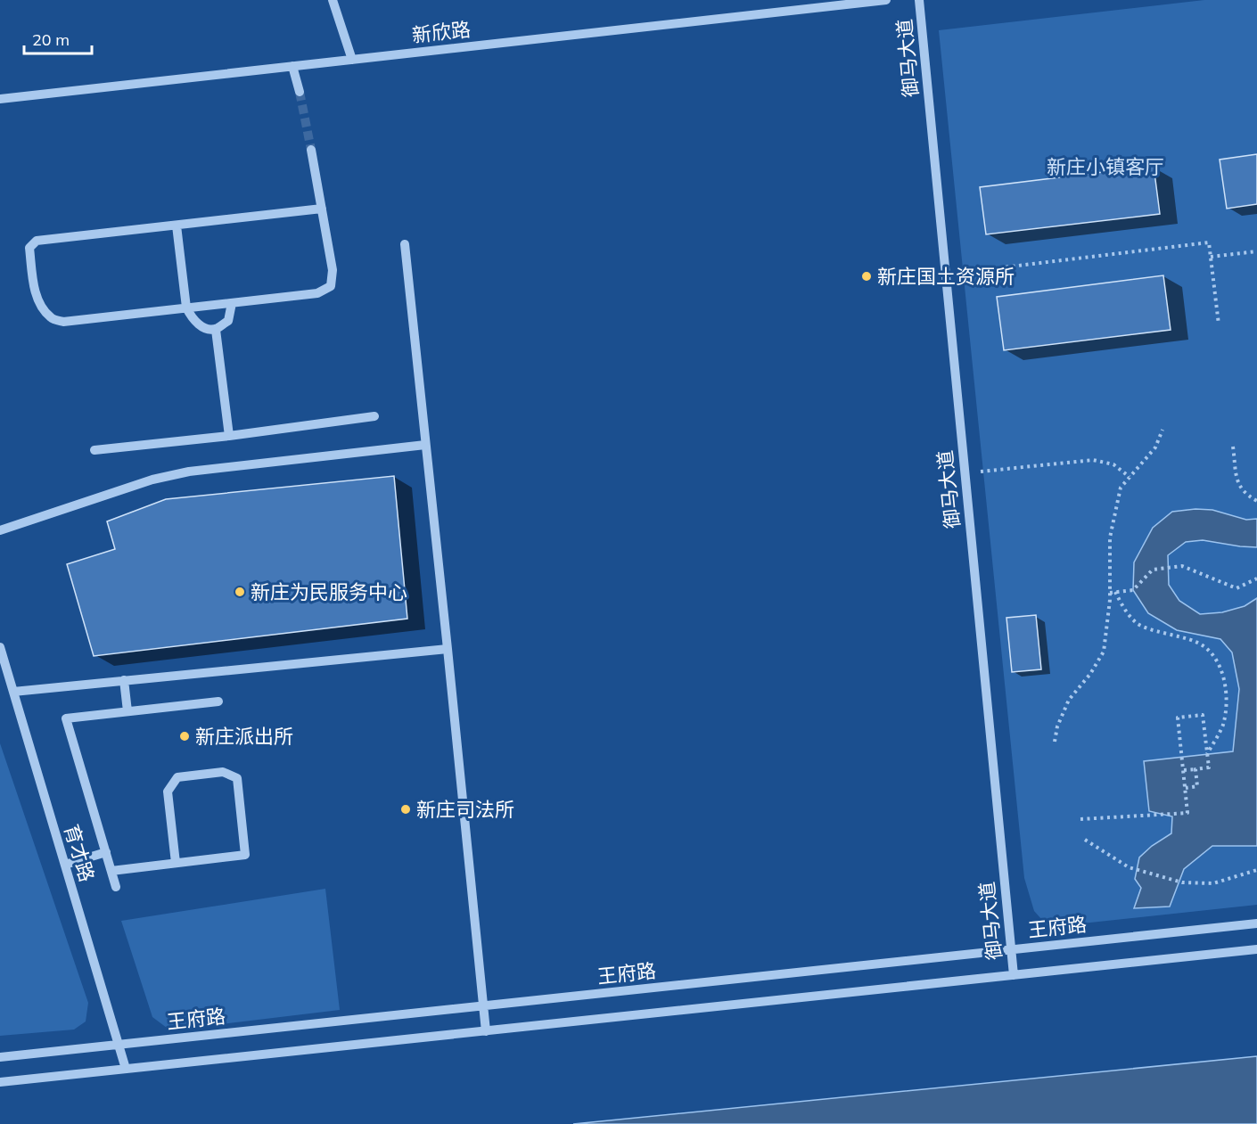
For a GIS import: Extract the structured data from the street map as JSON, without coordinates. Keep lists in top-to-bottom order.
{
  "streets": {
    "street": [
      "新欣路",
      "御马大道",
      "育才路",
      "王府路"
    ]
  },
  "crossings": [
    ["御马大道", "王府路"],
    ["育才路", "王府路"]
  ],
  "parks": ["新庄小镇客厅"],
  "places": [
    "新庄国土资源所",
    "新庄为民服务中心",
    "新庄派出所",
    "新庄司法所"
  ],
  "scale_bar": "20 m"
}
